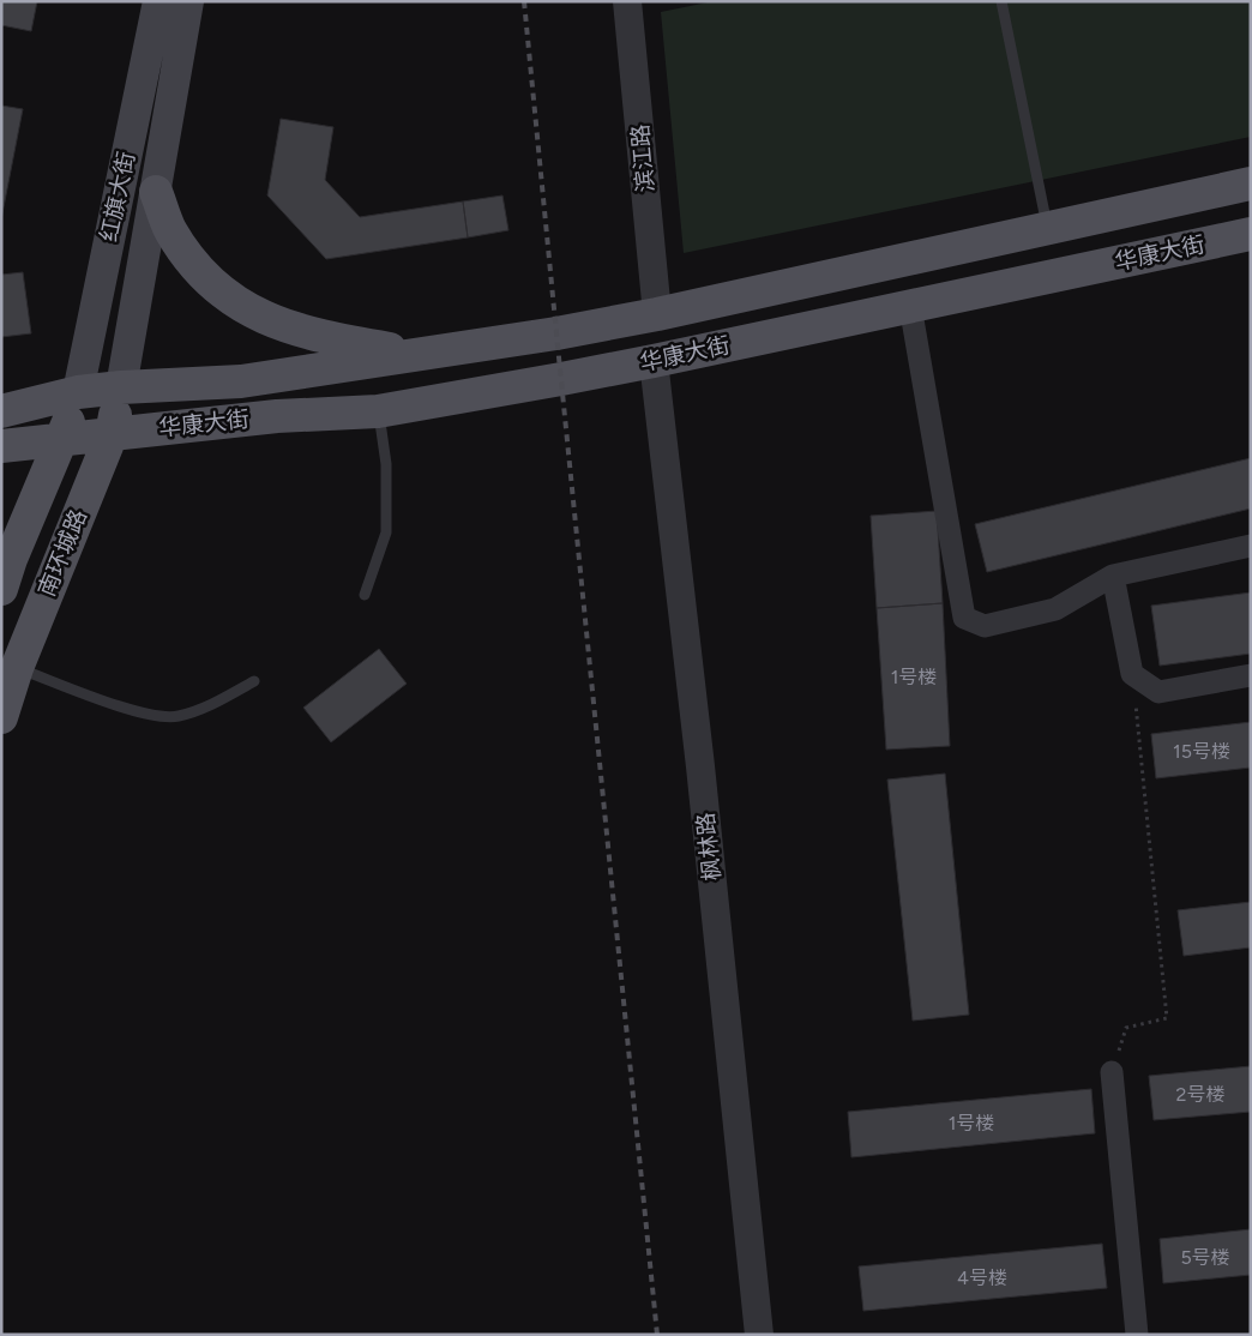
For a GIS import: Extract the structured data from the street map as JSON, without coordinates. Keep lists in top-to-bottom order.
{
  "streets": {
    "main road": ["红旗大街", "华康大街", "南环城路"],
    "street": ["滨江路", "枫林路"]
  },
  "crossings": [
    ["滨江路", "华康大街"],
    ["红旗大街", "华康大街"],
    ["红旗大街", "南环城路"],
    ["华康大街", "南环城路"],
    ["华康大街", "枫林路"]
  ],
  "house_numbers": [
    "1号楼",
    "15号楼",
    "2号楼",
    "1号楼",
    "5号楼",
    "4号楼"
  ]
}
